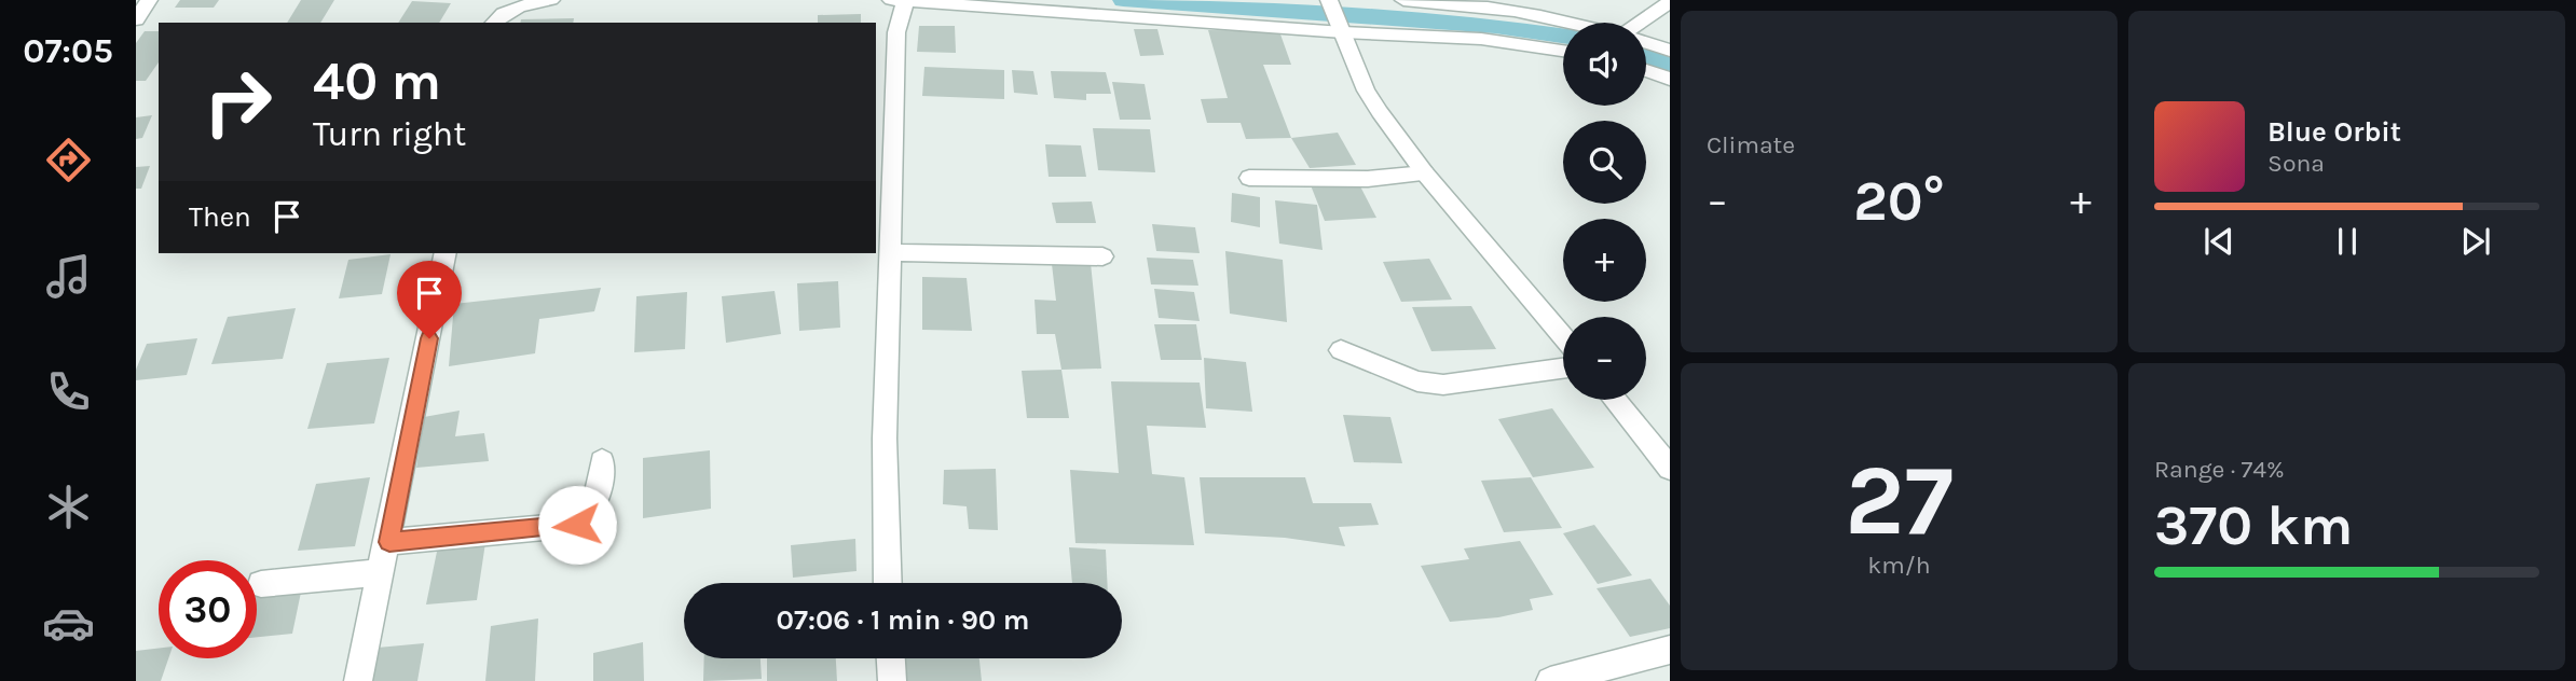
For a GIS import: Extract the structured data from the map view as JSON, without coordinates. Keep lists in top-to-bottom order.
{
  "page": {
    "tabs": "07:05",
    "tile": [
      "Climate",
      ["27", "km/h"],
      ["Range · 74%", "370 km"]
    ],
    "map_buttons": ["+", "−"],
    "turn": ["40 m", "Turn right"],
    "song": ["Blue Orbit", "Sona"],
    "heat": ["−", "20°", "+"],
    "then": "Then",
    "limit": "30",
    "trip": "07:06 · 1 min · 90 m"
  }
}
